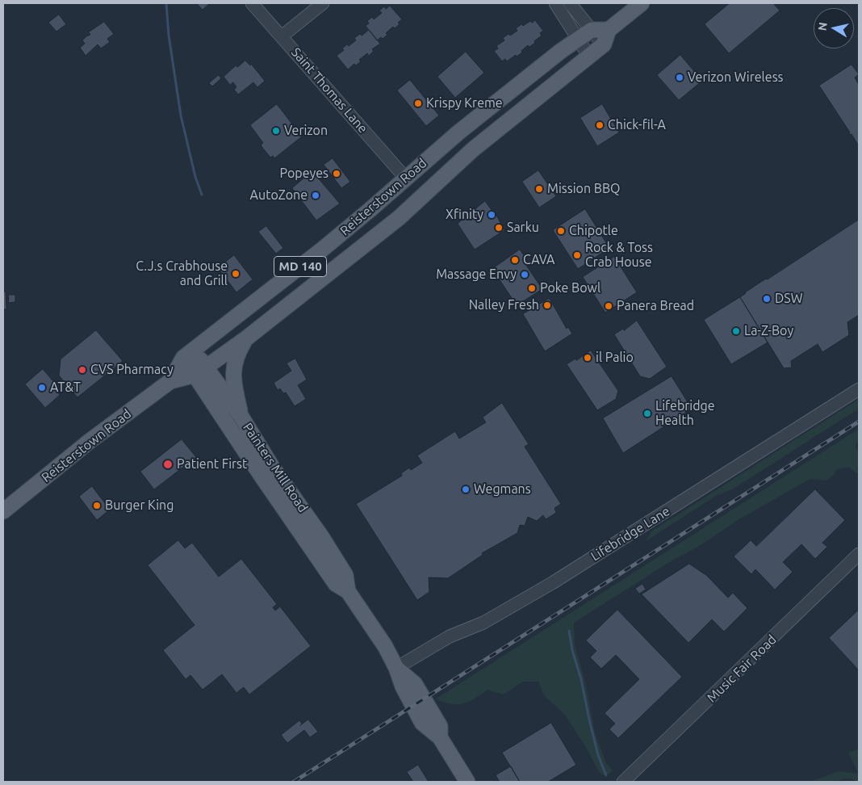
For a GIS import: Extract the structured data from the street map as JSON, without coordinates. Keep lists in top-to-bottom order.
{
  "streets": {
    "main road": ["Reisterstown Road", "MD 140", "Painters Mill Road"],
    "street": ["Saint Thomas Lane", "Lifebridge Lane", "Music Fair Road"]
  },
  "crossings": [
    ["Saint Thomas Lane", "Reisterstown Road"],
    ["Reisterstown Road", "Painters Mill Road"],
    ["Painters Mill Road", "Lifebridge Lane"]
  ],
  "places": [
    "Verizon Wireless",
    "Krispy Kreme",
    "Chick-fil-A",
    "Verizon",
    "Popeyes",
    "Mission BBQ",
    "AutoZone",
    "Xfinity",
    "Sarku",
    "Chipotle",
    "Rock & Toss Crab House",
    "CAVA",
    "C.J.s Crabhouse and Grill",
    "Massage Envy",
    "Poke Bowl",
    "DSW",
    "Nalley Fresh",
    "Panera Bread",
    "La-Z-Boy",
    "il Palio",
    "CVS Pharmacy",
    "AT&T",
    "Lifebridge Health",
    "Patient First",
    "Wegmans",
    "Burger King"
  ],
  "north": "left"
}
